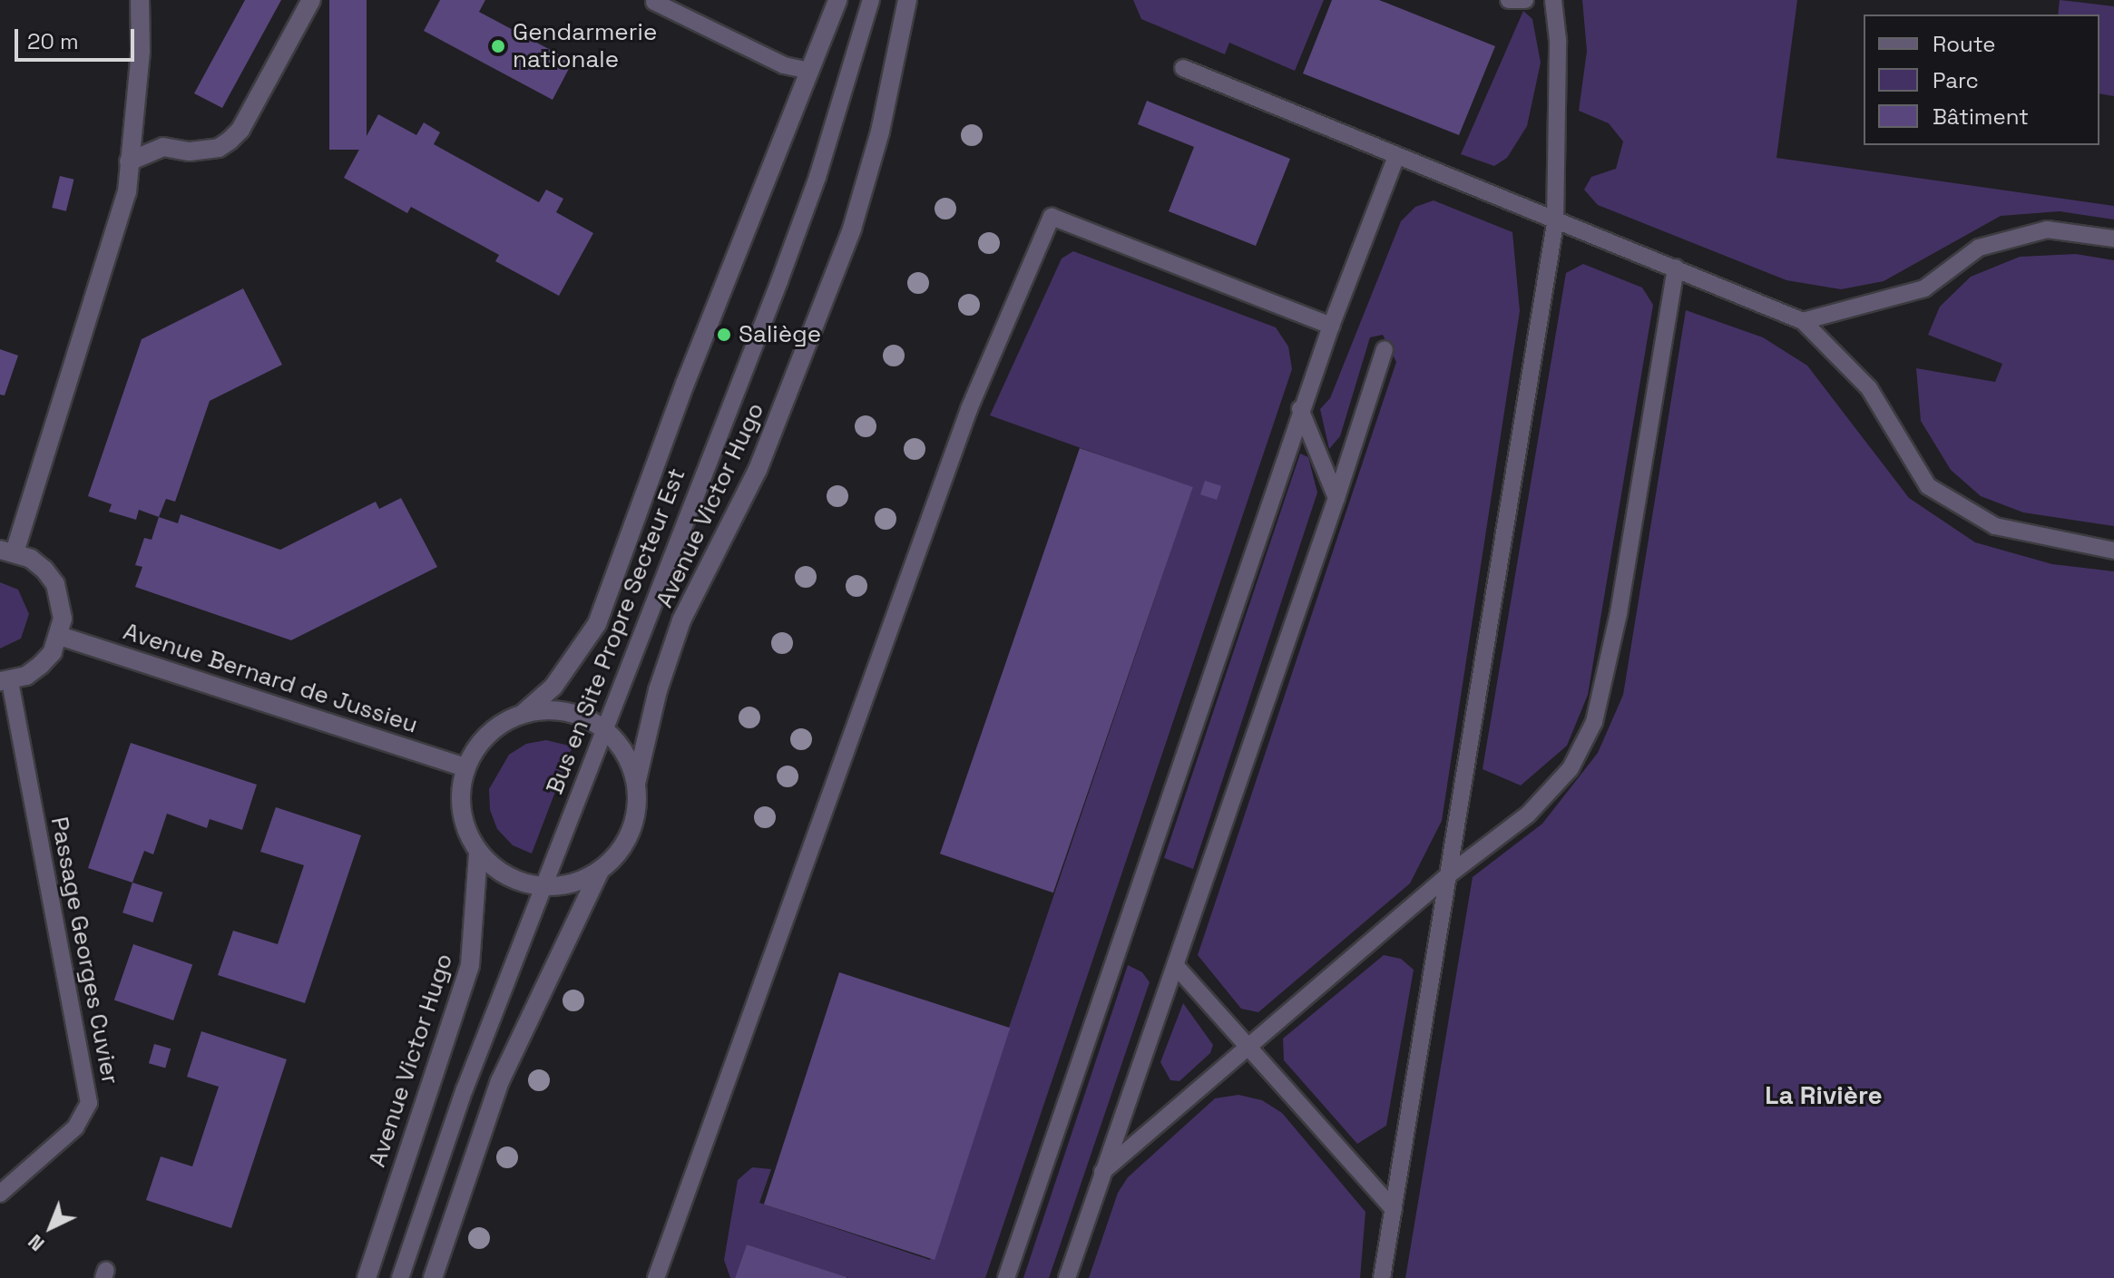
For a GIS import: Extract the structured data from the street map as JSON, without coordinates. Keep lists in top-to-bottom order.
{
  "streets": {
    "street": ["Avenue Victor Hugo", "Avenue Bernard de Jussieu"],
    "lane": ["Bus en Site Propre Secteur Est", "Passage Georges Cuvier"]
  },
  "districts": ["La Rivière"],
  "places": ["Gendarmerie nationale", "Saliège"],
  "legend": ["Route", "Parc", "Bâtiment"],
  "scale_bar": "20 m",
  "north": "bottom left"
}
